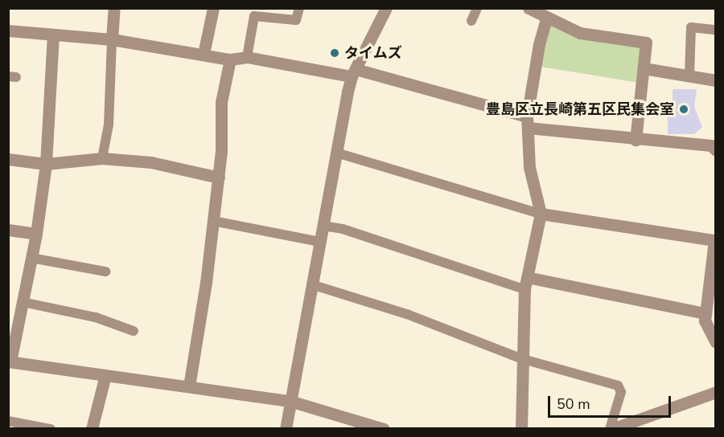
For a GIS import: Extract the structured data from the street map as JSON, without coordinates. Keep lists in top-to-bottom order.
{
  "places": ["タイムズ", "豊島区立長崎第五区民集会室"],
  "scale_bar": "50 m"
}
